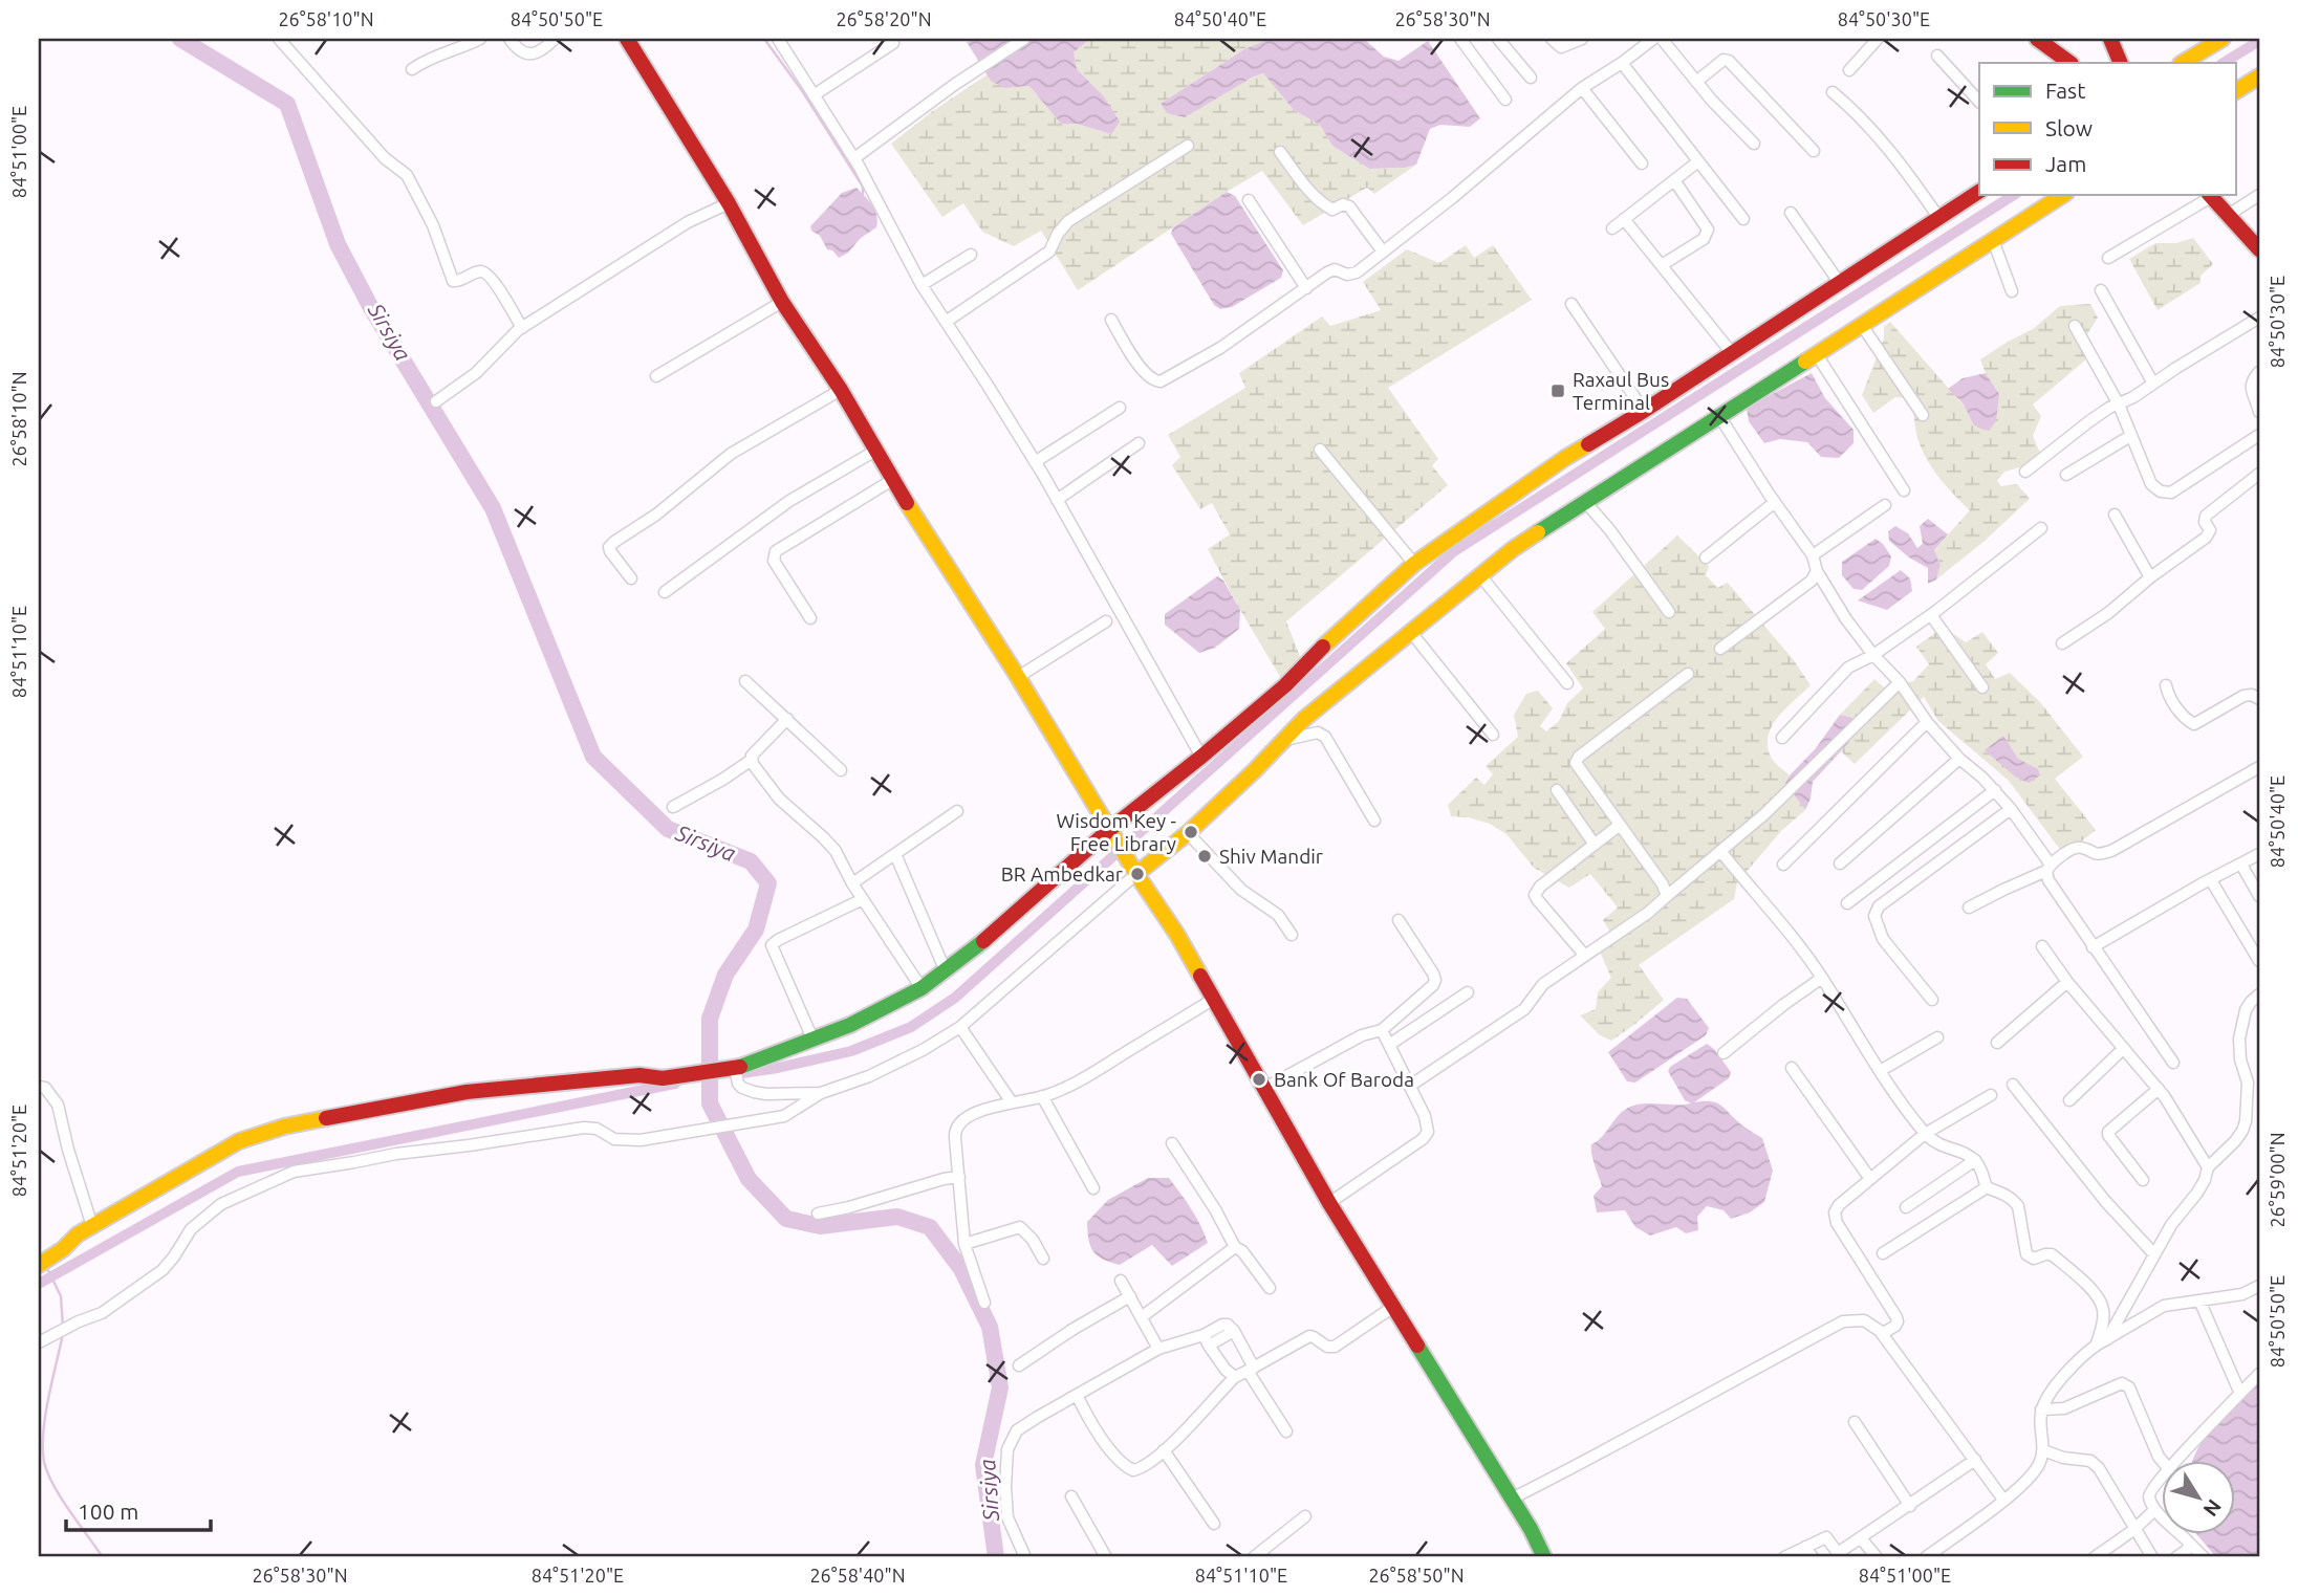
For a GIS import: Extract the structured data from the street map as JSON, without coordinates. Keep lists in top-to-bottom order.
{
  "water": ["Sirsiya"],
  "places": {
    "transit": ["Raxaul Bus Terminal"],
    "other": [
      "Wisdom Key - Free Library",
      "Shiv Mandir",
      "BR Ambedkar",
      "Bank Of Baroda"
    ]
  },
  "legend": ["Fast", "Slow", "Jam"],
  "scale_bar": "100 m",
  "north": "bottom right",
  "coordinates": [
    "26°58'10\"N",
    "84°50'50\"E",
    "26°58'20\"N",
    "84°50'40\"E",
    "26°58'30\"N",
    "84°50'30\"E",
    "84°51'00\"E",
    "84°51'10\"E",
    "84°51'20\"E",
    "26°59'00\"N",
    "26°58'40\"N",
    "26°58'50\"N"
  ]
}
